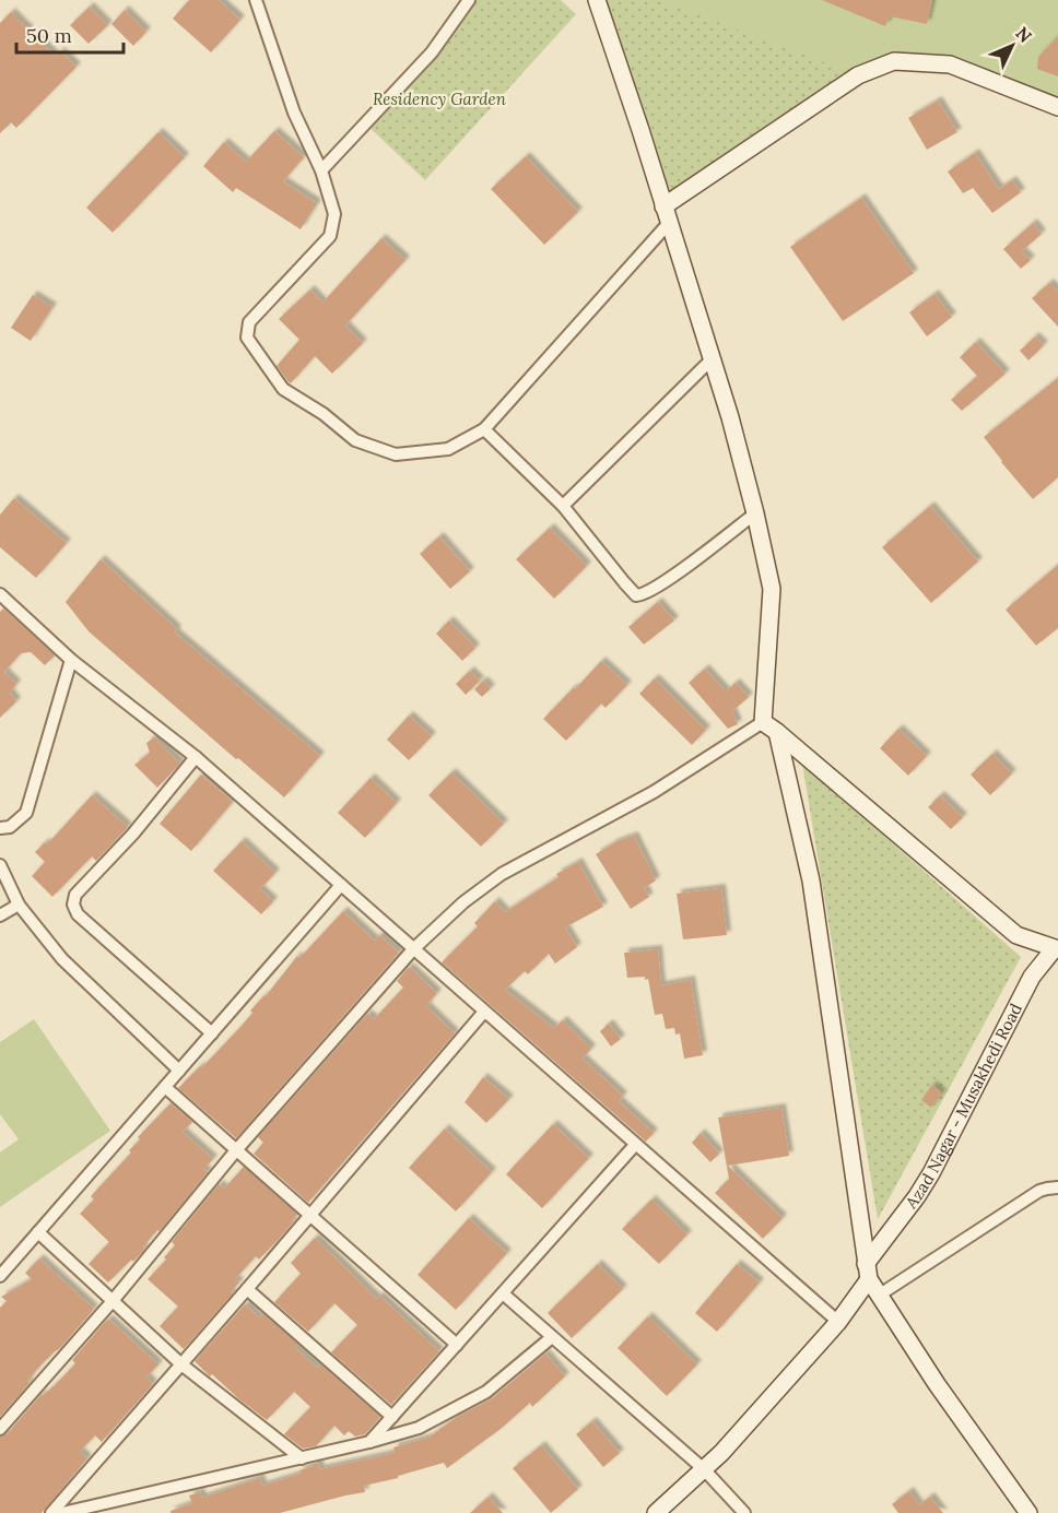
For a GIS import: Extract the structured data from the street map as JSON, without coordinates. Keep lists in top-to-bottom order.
{
  "streets": {
    "street": ["Azad Nagar - Musakhedi Road"]
  },
  "parks": ["Residency Garden"],
  "scale_bar": "50 m",
  "north": "top right"
}
